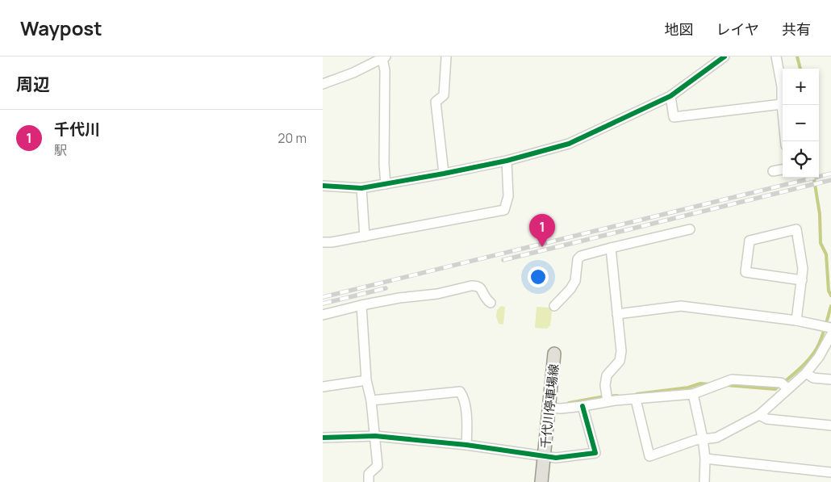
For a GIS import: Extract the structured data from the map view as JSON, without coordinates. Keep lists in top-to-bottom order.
{
  "streets": {
    "main road": ["千代川停車場線"]
  },
  "page": {
    "header": "Waypost",
    "nav": ["地図", "レイヤ", "共有"],
    "heading": "周辺",
    "map_buttons": ["+", "−"],
    "list": [
      {
        "mark": "1",
        "name": "千代川",
        "note": "駅",
        "value": "20 m"
      }
    ],
    "pins": "1"
  }
}
